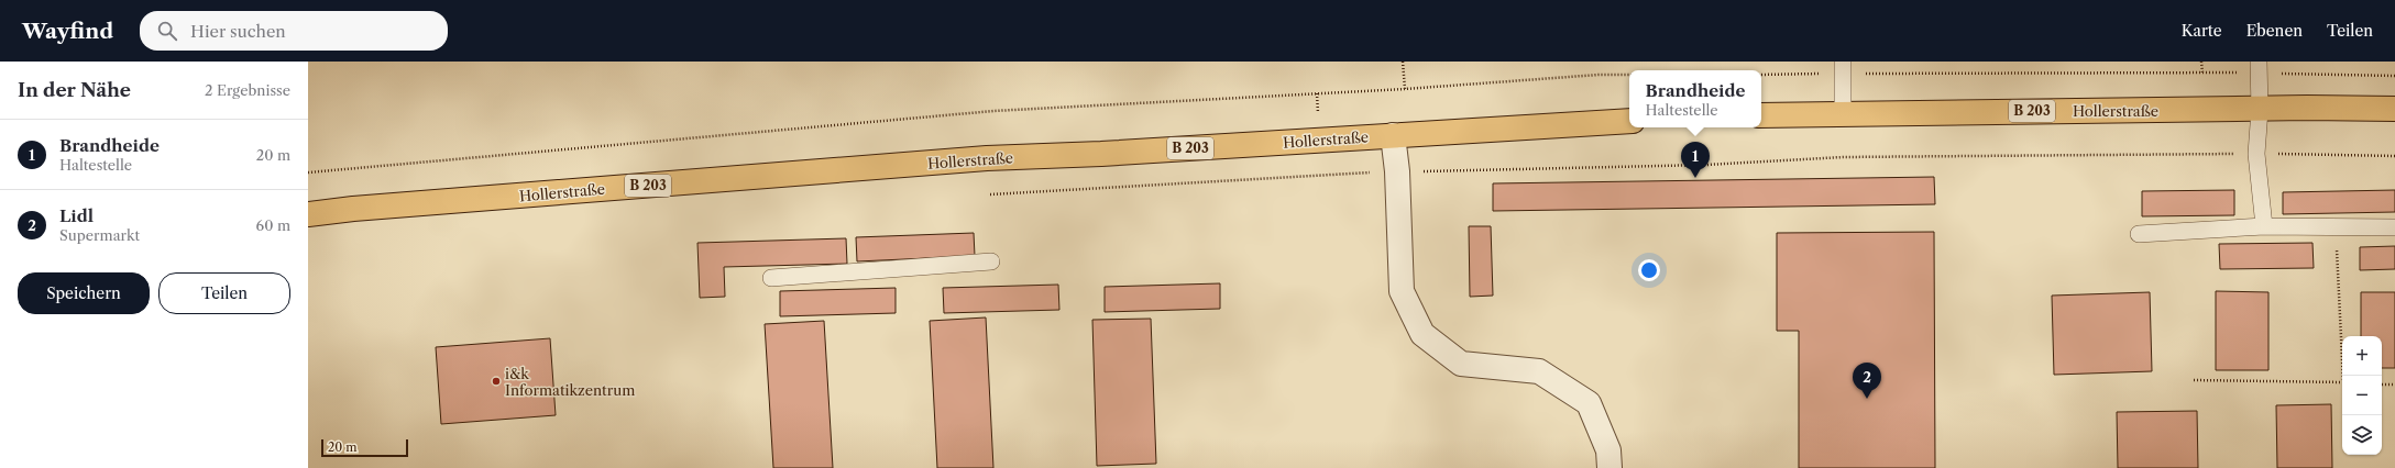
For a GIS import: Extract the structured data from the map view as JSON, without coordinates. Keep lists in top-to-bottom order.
{
  "streets": {
    "main road": ["B 203", "Hollerstraße"]
  },
  "places": ["i&k Informatikzentrum"],
  "scale_bar": "20 m",
  "page": {
    "header": "Wayfind",
    "search": "Hier suchen",
    "nav": ["Karte", "Ebenen", "Teilen"],
    "heading": ["In der Nähe", "2 Ergebnisse"],
    "popup": ["Brandheide", "Haltestelle"],
    "list": [
      {
        "mark": "1",
        "name": "Brandheide",
        "note": "Haltestelle",
        "value": "20 m"
      },
      {
        "mark": "2",
        "name": "Lidl",
        "note": "Supermarkt",
        "value": "60 m"
      }
    ],
    "pins": ["1", "2"],
    "buttons": ["Speichern", "Teilen"],
    "map_buttons": ["+", "−"],
    "scale": "20 m"
  }
}
